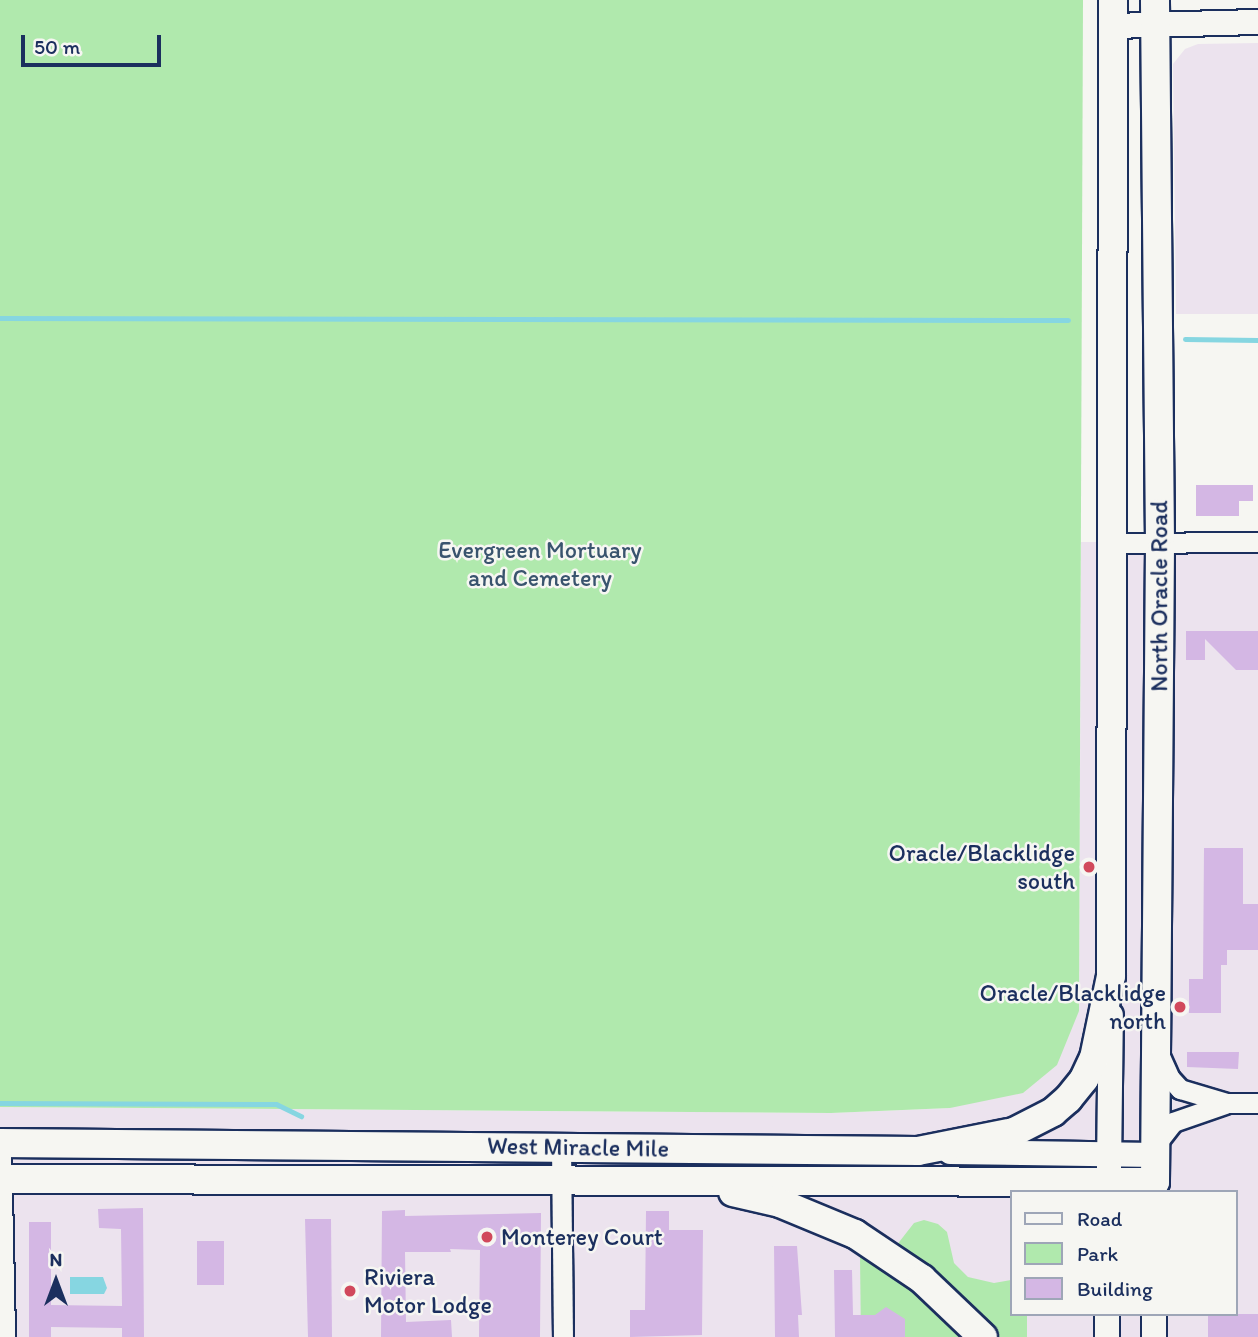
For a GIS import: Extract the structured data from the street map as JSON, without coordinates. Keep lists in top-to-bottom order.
{
  "streets": {
    "highway": ["North Oracle Road", "West Miracle Mile"]
  },
  "crossings": [
    ["North Oracle Road", "West Miracle Mile"]
  ],
  "parks": ["Evergreen Mortuary and Cemetery"],
  "places": [
    "Oracle/Blacklidge south",
    "Oracle/Blacklidge north",
    "Monterey Court",
    "Riviera Motor Lodge"
  ],
  "legend": ["Road", "Park", "Building"],
  "scale_bar": "50 m",
  "north": "top"
}
